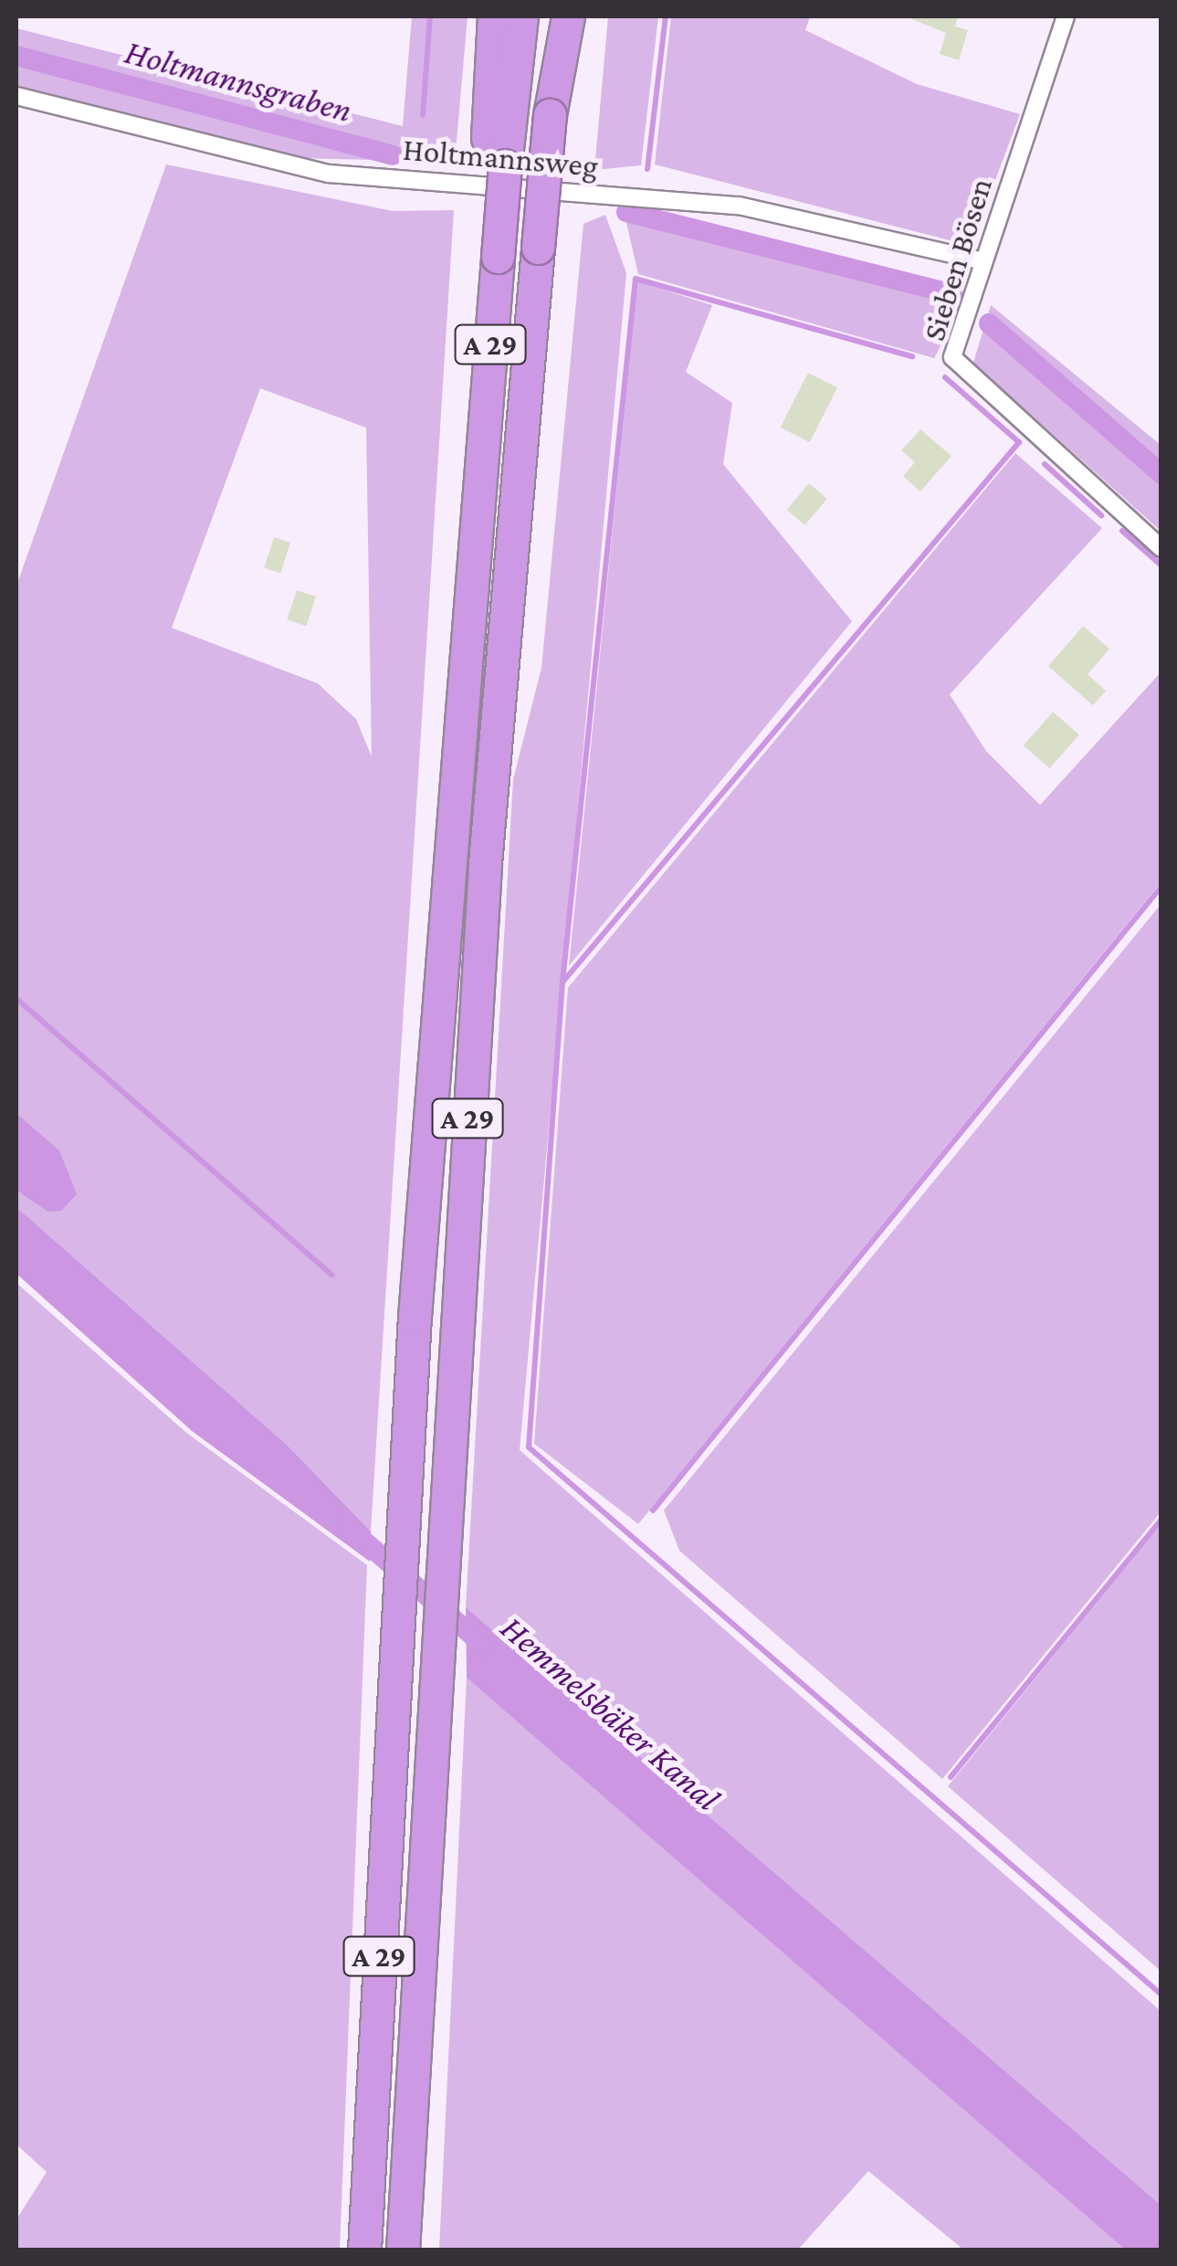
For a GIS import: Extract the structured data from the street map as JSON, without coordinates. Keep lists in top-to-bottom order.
{
  "streets": {
    "highway": ["A 29"],
    "street": ["Holtmannsweg", "Sieben Bösen"]
  },
  "crossings": [
    ["Holtmannsweg", "Sieben Bösen"]
  ],
  "water": ["Holtmannsgraben", "Hemmelsbäker Kanal"]
}
